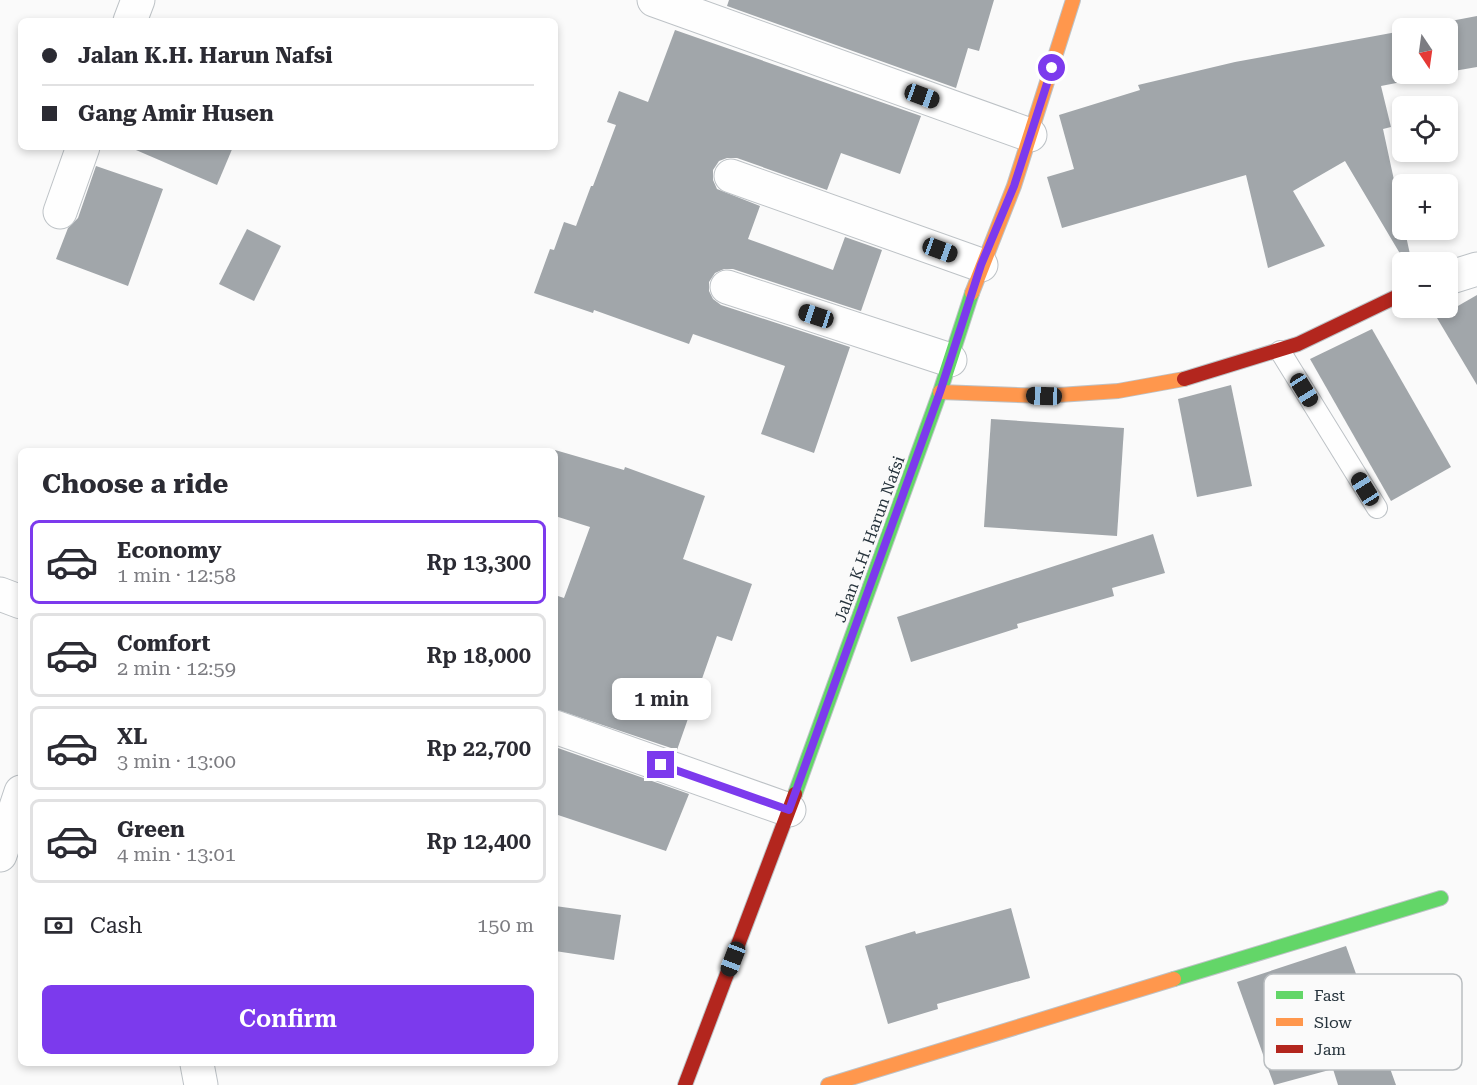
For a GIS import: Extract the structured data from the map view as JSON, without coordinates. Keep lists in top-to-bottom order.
{
  "streets": {
    "main road": ["Jalan K.H. Harun Nafsi"]
  },
  "legend": ["Fast", "Slow", "Jam"],
  "north": "bottom",
  "page": {
    "map_buttons": ["+", "−"],
    "banner": ["Jalan K.H. Harun Nafsi", "Gang Amir Husen"],
    "heading": "Choose a ride",
    "list": [
      {
        "name": "Economy",
        "note": "1 min · 12:58",
        "value": "Rp 13,300"
      },
      {
        "name": "Comfort",
        "note": "2 min · 12:59",
        "value": "Rp 18,000"
      },
      {
        "name": "XL",
        "note": "3 min · 13:00",
        "value": "Rp 22,700"
      },
      {
        "name": "Green",
        "note": "4 min · 13:01",
        "value": "Rp 12,400"
      }
    ],
    "bubble": "1 min",
    "pay": ["Cash", "150 m"],
    "buttons": "Confirm"
  }
}
